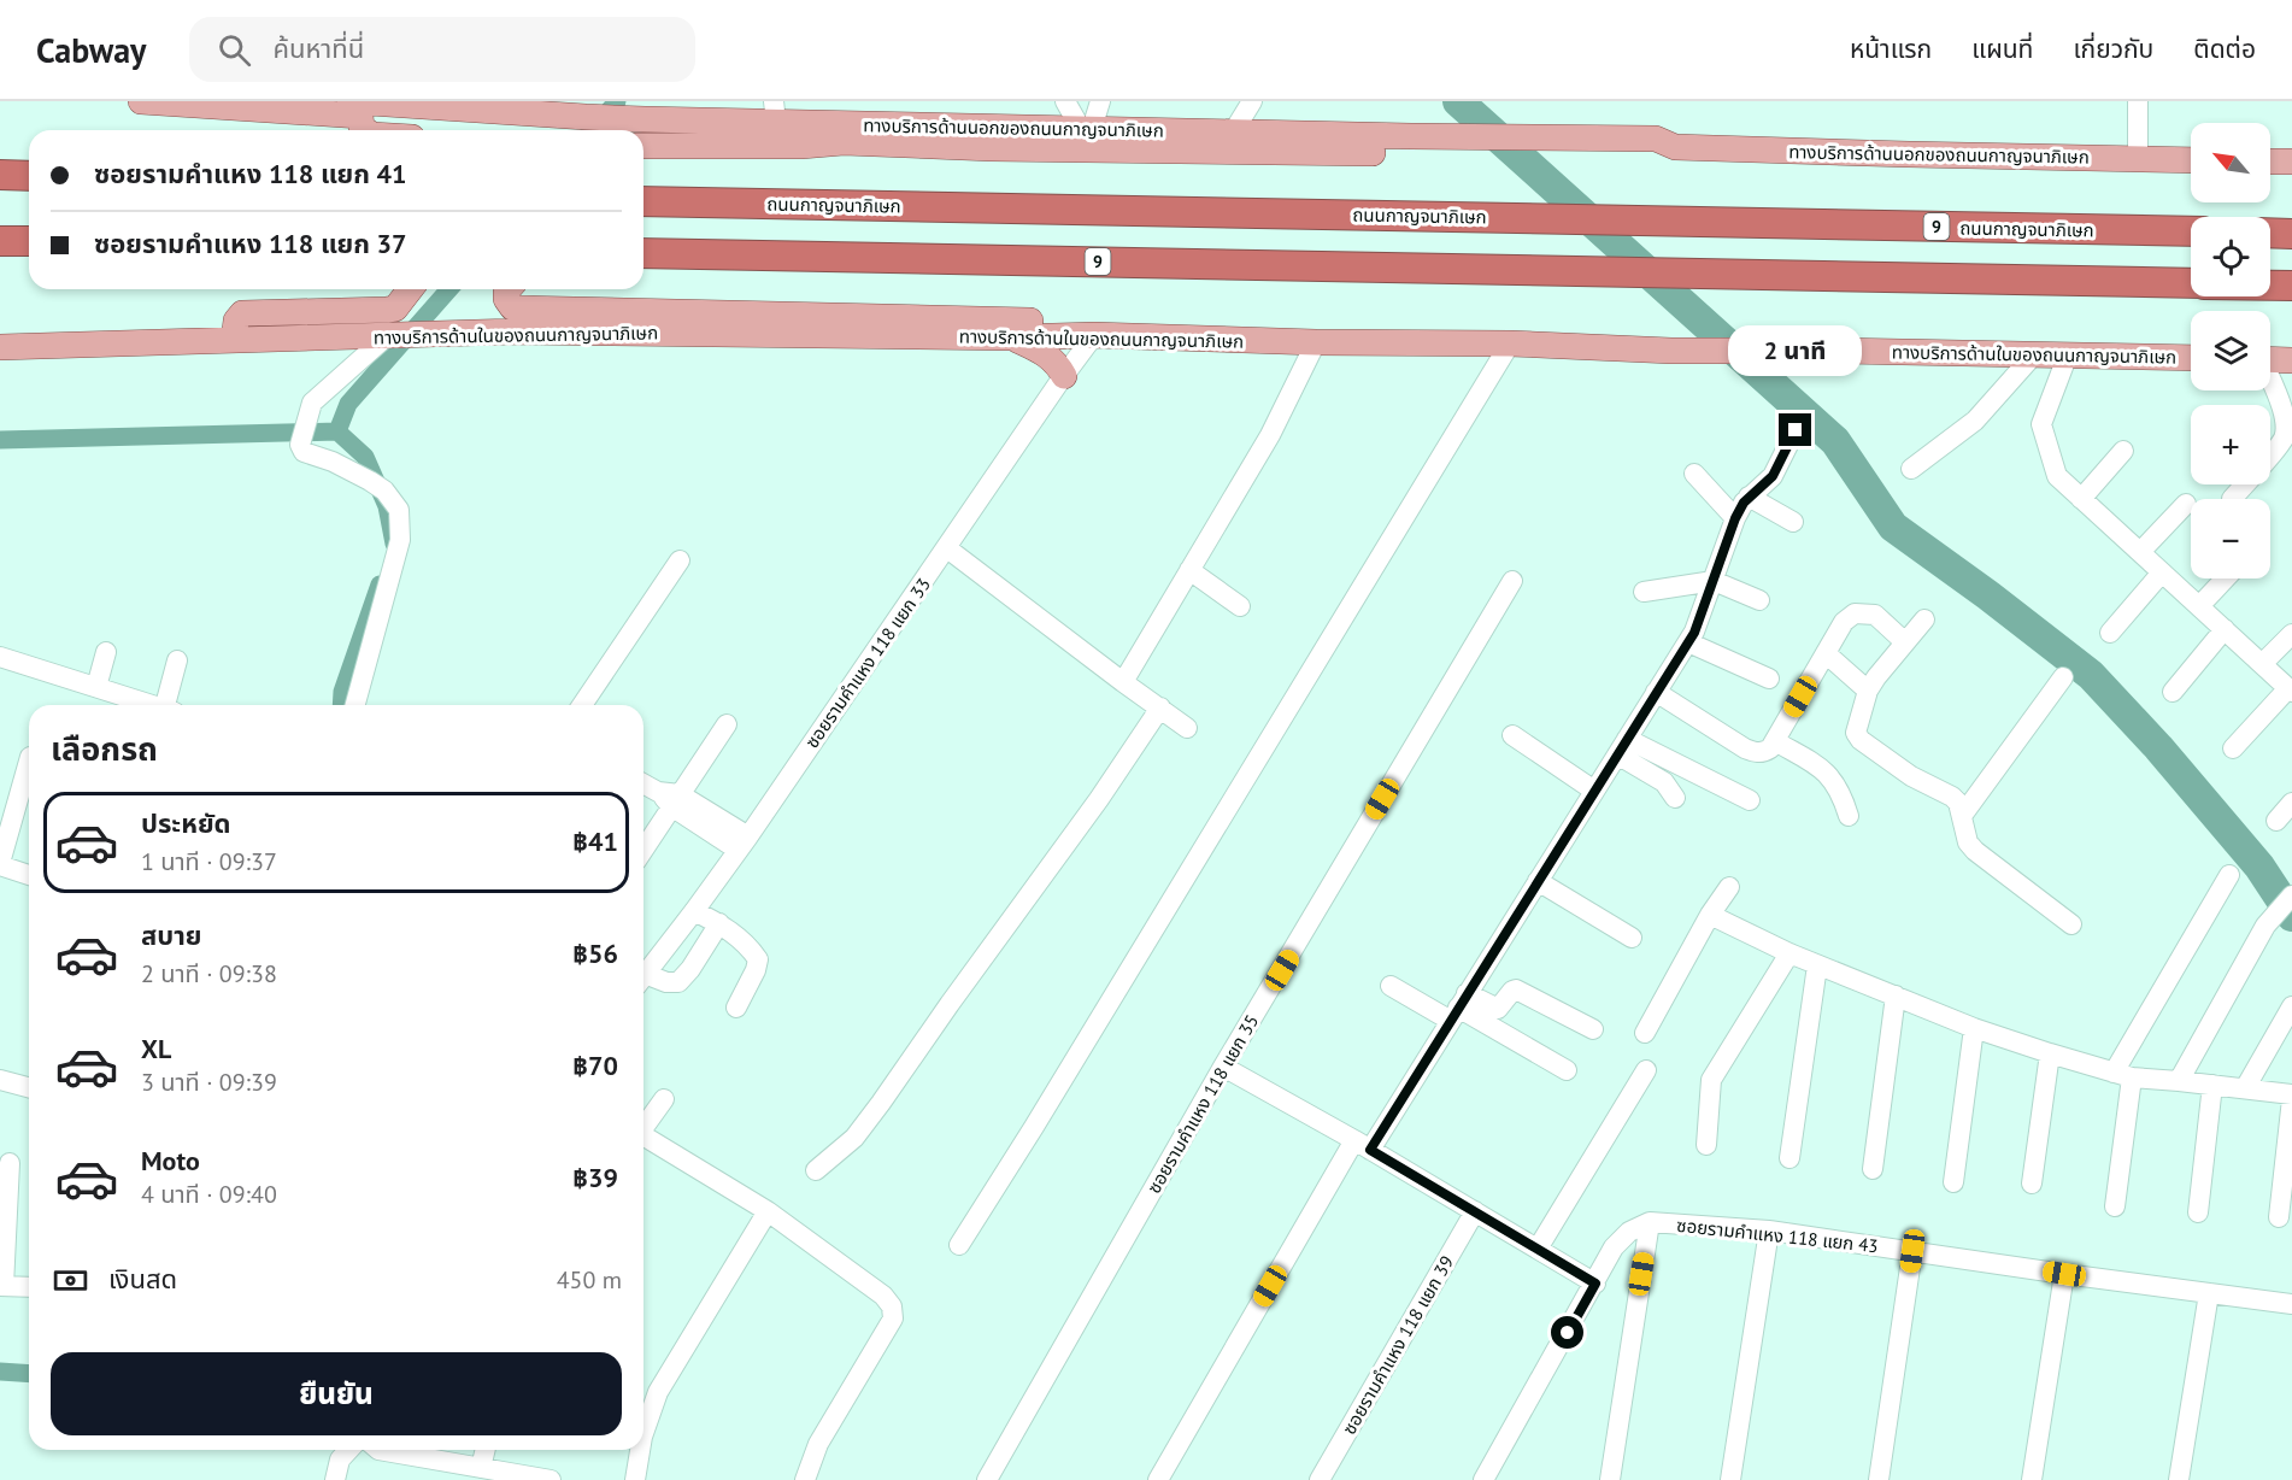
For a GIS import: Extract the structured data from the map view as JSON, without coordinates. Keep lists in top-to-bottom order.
{
  "streets": {
    "highway": ["ถนนกาญจนาภิเษก", "9"],
    "main road": ["ทางบริการด้านนอกของถนนกาญจนาภิเษก", "ทางบริการด้านในของถนนกาญจนาภิเษก"],
    "street": [
      "ซอยรามคำแหง 118 แยก 33",
      "ซอยรามคำแหง 118 แยก 35",
      "ซอยรามคำแหง 118 แยก 43",
      "ซอยรามคำแหง 118 แยก 39"
    ]
  },
  "crossings": [
    ["ทางบริการด้านในของถนนกาญจนาภิเษก", "ซอยรามคำแหง 118 แยก 33"]
  ],
  "north": "top left",
  "page": {
    "header": "Cabway",
    "search": "ค้นหาที่นี่",
    "nav": [
      "หน้าแรก",
      "แผนที่",
      "เกี่ยวกับ",
      "ติดต่อ"
    ],
    "map_buttons": ["+", "−"],
    "banner": ["ซอยรามคำแหง 118 แยก 41", "ซอยรามคำแหง 118 แยก 37"],
    "bubble": "2 นาที",
    "heading": "เลือกรถ",
    "list": [
      {
        "name": "ประหยัด",
        "note": "1 นาที · 09:37",
        "value": "฿41"
      },
      {
        "name": "สบาย",
        "note": "2 นาที · 09:38",
        "value": "฿56"
      },
      {
        "name": "XL",
        "note": "3 นาที · 09:39",
        "value": "฿70"
      },
      {
        "name": "Moto",
        "note": "4 นาที · 09:40",
        "value": "฿39"
      }
    ],
    "pay": ["เงินสด", "450 m"],
    "buttons": "ยืนยัน"
  }
}
